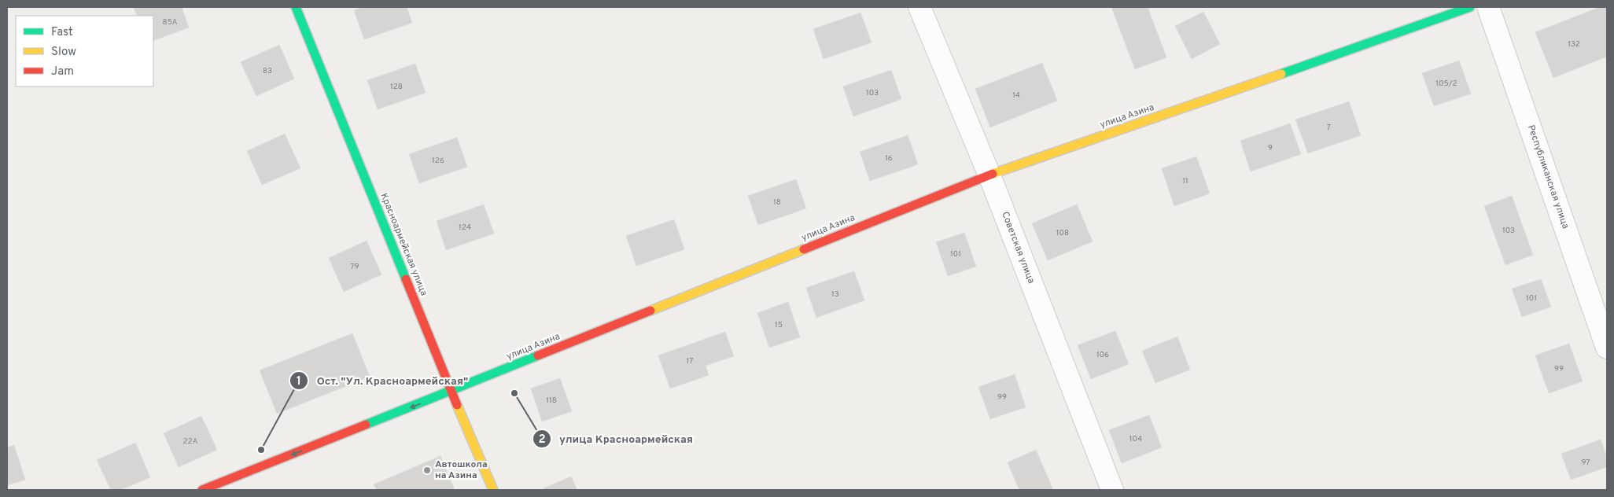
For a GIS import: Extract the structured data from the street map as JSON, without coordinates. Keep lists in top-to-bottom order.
{
  "streets": {
    "main road": ["улица Азина", "Красноармейская улица"],
    "street": ["Республиканская улица", "Советская улица"]
  },
  "crossings": [
    ["улица Азина", "Красноармейская улица"],
    ["улица Азина", "Советская улица"]
  ],
  "places": ["улица Красноармейская", "Ост. \"Ул. Красноармейская\"", "Автошкола на Азина"],
  "house_numbers": [
    "85А",
    "132",
    "83",
    "105/2",
    "128",
    "103",
    "14",
    "7",
    "9",
    "16",
    "126",
    "11",
    "18",
    "124",
    "103",
    "108",
    "101",
    "79",
    "13",
    "101",
    "15",
    "106",
    "17",
    "99",
    "99",
    "118",
    "104",
    "22А",
    "97"
  ],
  "legend": ["Fast", "Slow", "Jam"]
}
